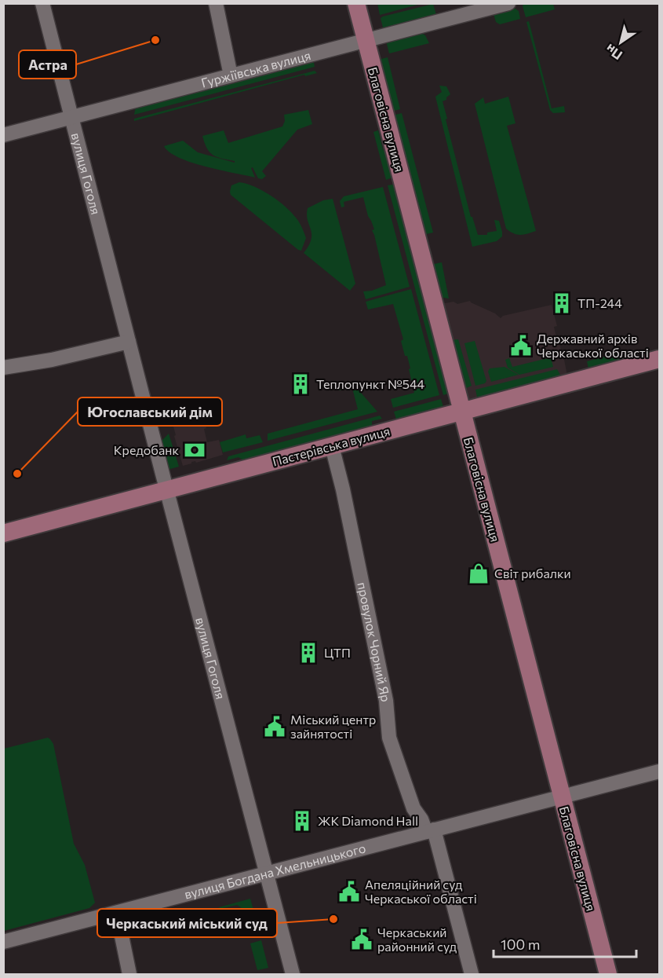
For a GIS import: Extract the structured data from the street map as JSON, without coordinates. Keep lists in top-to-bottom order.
{
  "streets": {
    "main road": ["Благовісна вулиця", "Пастерівська вулиця"],
    "street": [
      "Гуржіївська вулиця",
      "вулиця Гоголя",
      "провулок Чорний Яр",
      "вулиця Богдана Хмельницького"
    ]
  },
  "crossings": [
    ["Гуржіївська вулиця", "Благовісна вулиця"],
    ["Гуржіївська вулиця", "вулиця Гоголя"],
    ["Благовісна вулиця", "Пастерівська вулиця"],
    ["Благовісна вулиця", "вулиця Богдана Хмельницького"],
    ["вулиця Гоголя", "Пастерівська вулиця"],
    ["вулиця Гоголя", "вулиця Богдана Хмельницького"],
    ["Пастерівська вулиця", "провулок Чорний Яр"],
    ["провулок Чорний Яр", "вулиця Богдана Хмельницького"]
  ],
  "places": {
    "other": ["Астра", "Югославський дім", "Черкаський міський суд"],
    "building": [
      "ТП-244",
      "Теплопункт №544",
      "ЦТП",
      "ЖК Diamond Hall"
    ],
    "public building": [
      "Державний архів Черкаської області",
      "Міський центр зайнятості",
      "Апеляційний суд Черкаської області",
      "Черкаський районний суд"
    ],
    "bank": ["Кредобанк"],
    "shop": ["Світ рибалки"]
  },
  "scale_bar": "100 m",
  "north": "bottom left"
}
